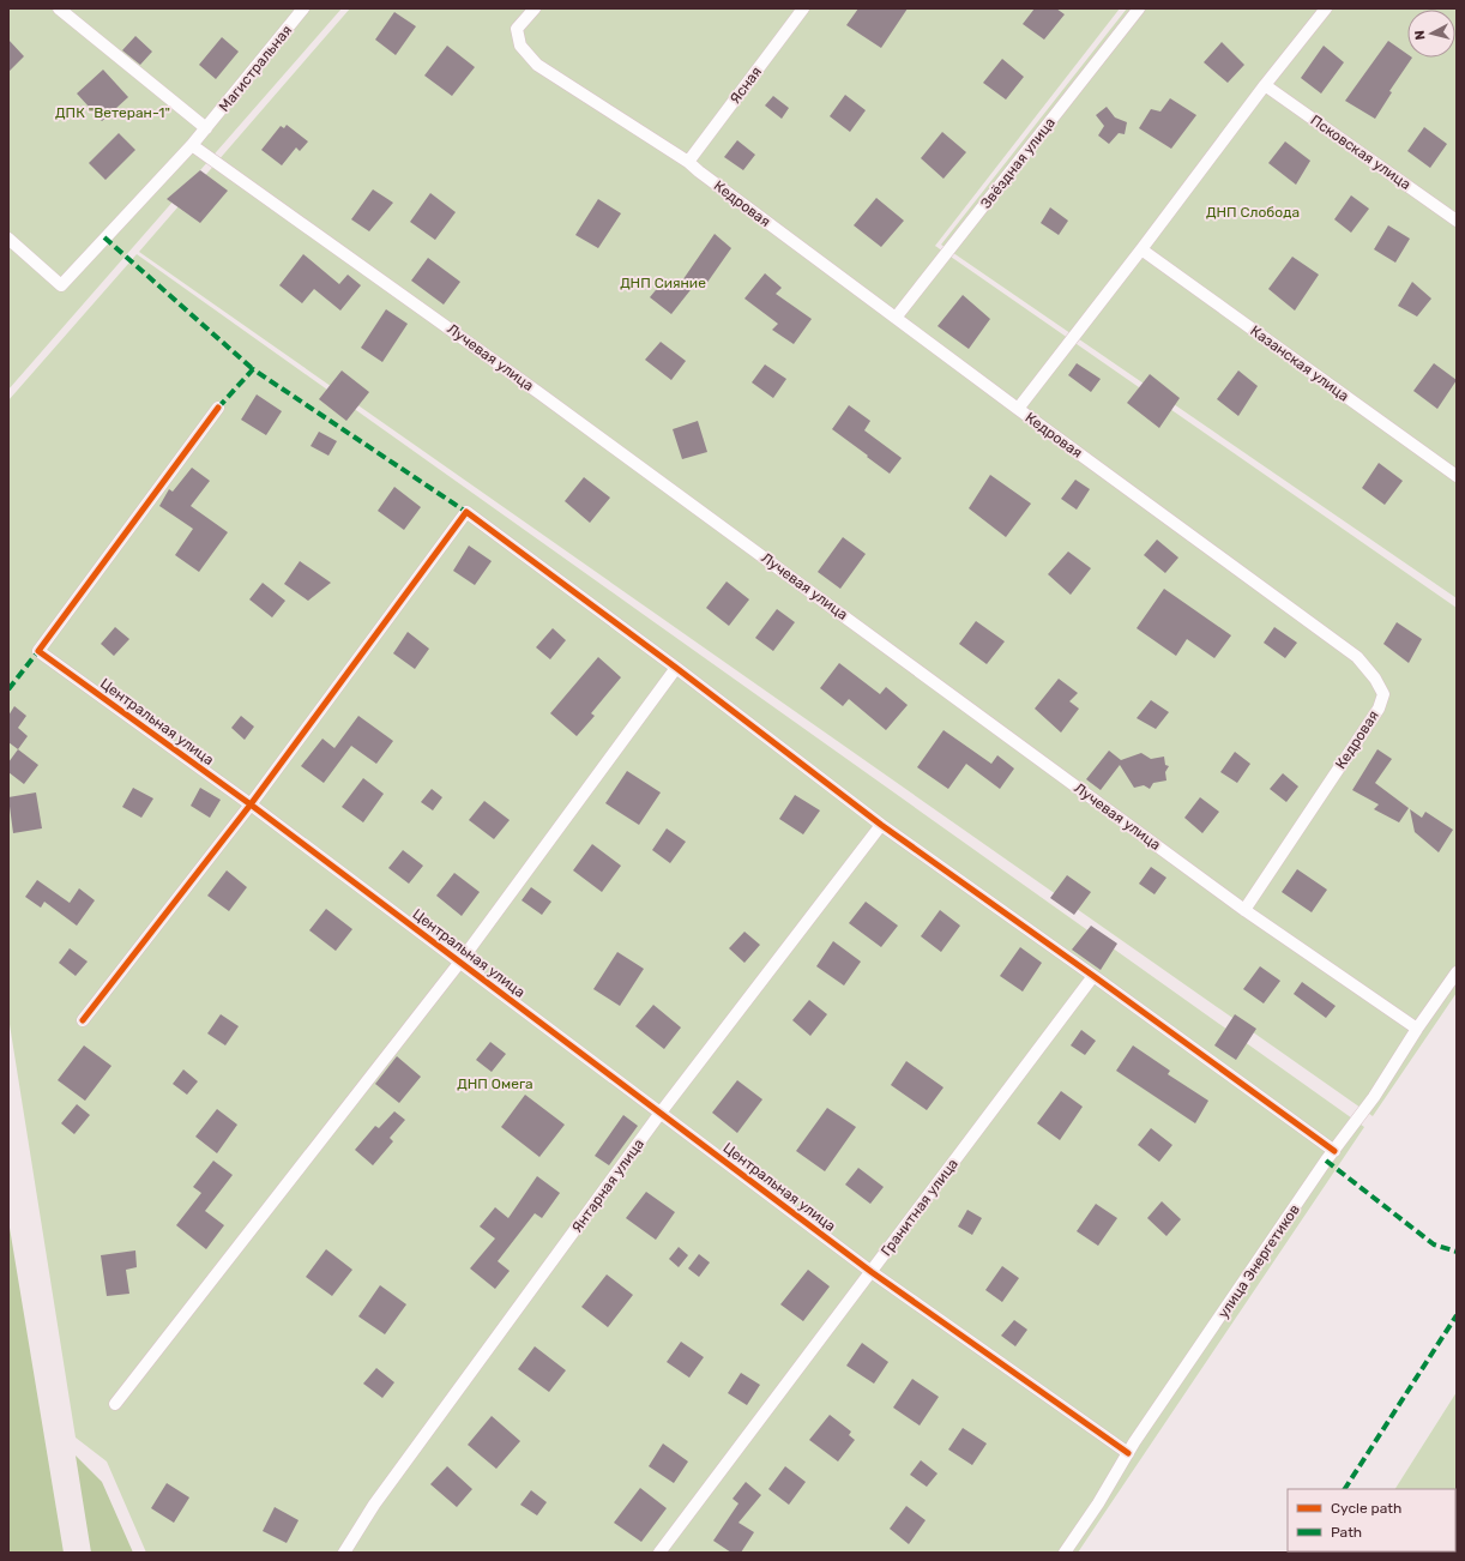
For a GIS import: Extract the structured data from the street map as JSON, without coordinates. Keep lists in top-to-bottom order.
{
  "streets": {
    "street": [
      "Магистральная",
      "Ясная",
      "Псковская улица",
      "Звёздная улица",
      "Кедровая",
      "Лучевая улица",
      "Казанская улица",
      "Центральная улица",
      "Янтарная улица",
      "Гранитная улица",
      "улица Энергетиков"
    ]
  },
  "crossings": [
    ["Магистральная", "Лучевая улица"],
    ["Ясная", "Кедровая"],
    ["Звёздная улица", "Кедровая"],
    ["Кедровая", "Лучевая улица"],
    ["Лучевая улица", "улица Энергетиков"],
    ["Центральная улица", "Янтарная улица"],
    ["Центральная улица", "Гранитная улица"],
    ["Центральная улица", "улица Энергетиков"]
  ],
  "parks": [
    "ДПК \"Ветеран-1\"",
    "ДНП Слобода",
    "ДНП Сияние",
    "ДНП Омега"
  ],
  "legend": ["Cycle path", "Path"],
  "north": "left"
}
